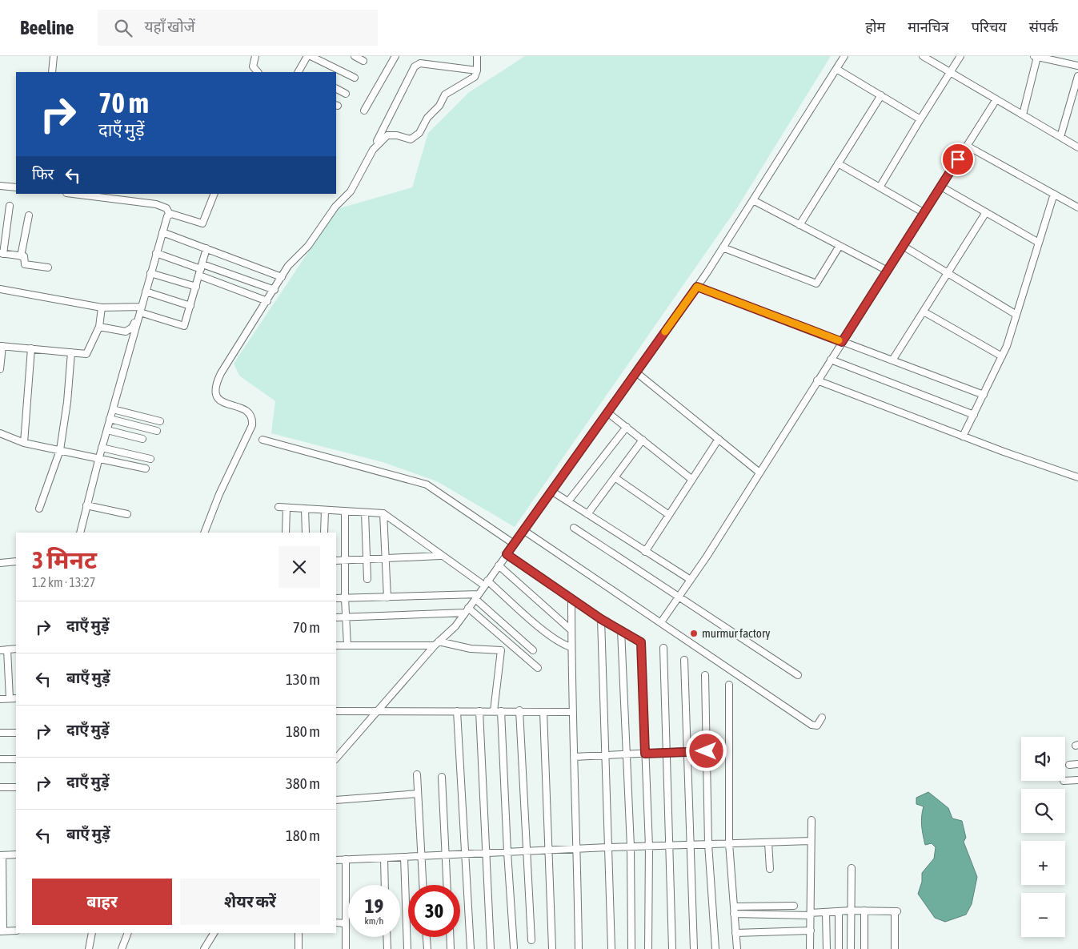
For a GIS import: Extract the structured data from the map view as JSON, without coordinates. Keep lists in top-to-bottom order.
{
  "places": ["murmur factory"],
  "page": {
    "header": "Beeline",
    "search": "यहाँ खोजें",
    "nav": [
      "होम",
      "मानचित्र",
      "परिचय",
      "संपर्क"
    ],
    "turn": ["70 m", "दाएँ मुड़ें"],
    "then": "फिर",
    "heading": ["3 मिनट", "1.2 km · 13:27"],
    "list": [
      {
        "name": "दाएँ मुड़ें",
        "value": "70 m"
      },
      {
        "name": "बाएँ मुड़ें",
        "value": "130 m"
      },
      {
        "name": "दाएँ मुड़ें",
        "value": "180 m"
      },
      {
        "name": "दाएँ मुड़ें",
        "value": "380 m"
      },
      {
        "name": "बाएँ मुड़ें",
        "value": "180 m"
      }
    ],
    "map_buttons": ["+", "−"],
    "buttons": ["बाहर", "शेयर करें"],
    "speed": "19 km/h",
    "limit": "30"
  }
}
